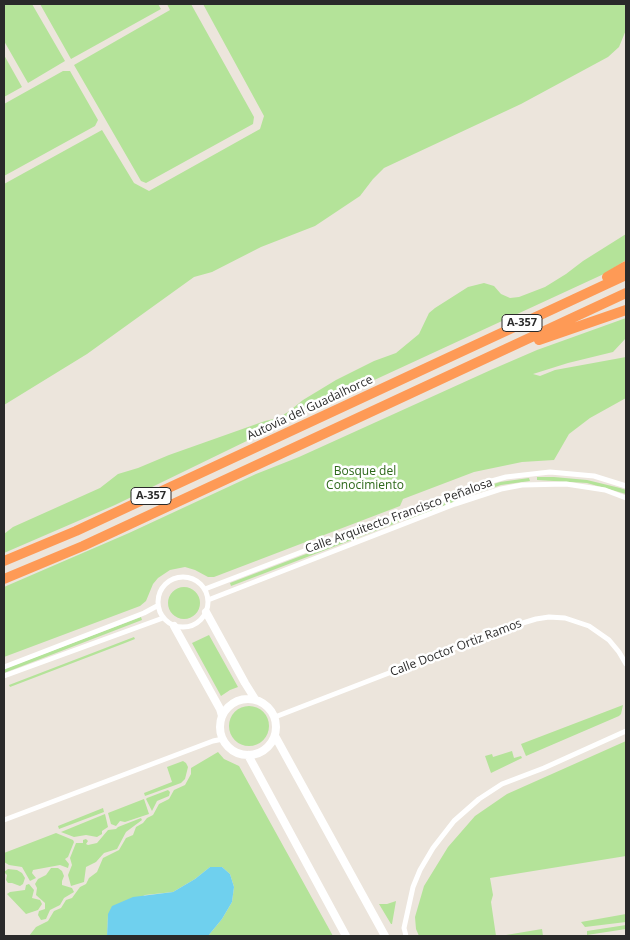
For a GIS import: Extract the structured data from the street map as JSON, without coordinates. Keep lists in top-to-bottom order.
{
  "streets": {
    "highway": ["A-357", "Autovía del Guadalhorce"],
    "street": ["Calle Arquitecto Francisco Peñalosa", "Calle Doctor Ortiz Ramos"]
  },
  "parks": ["Bosque del Conocimiento"]
}
